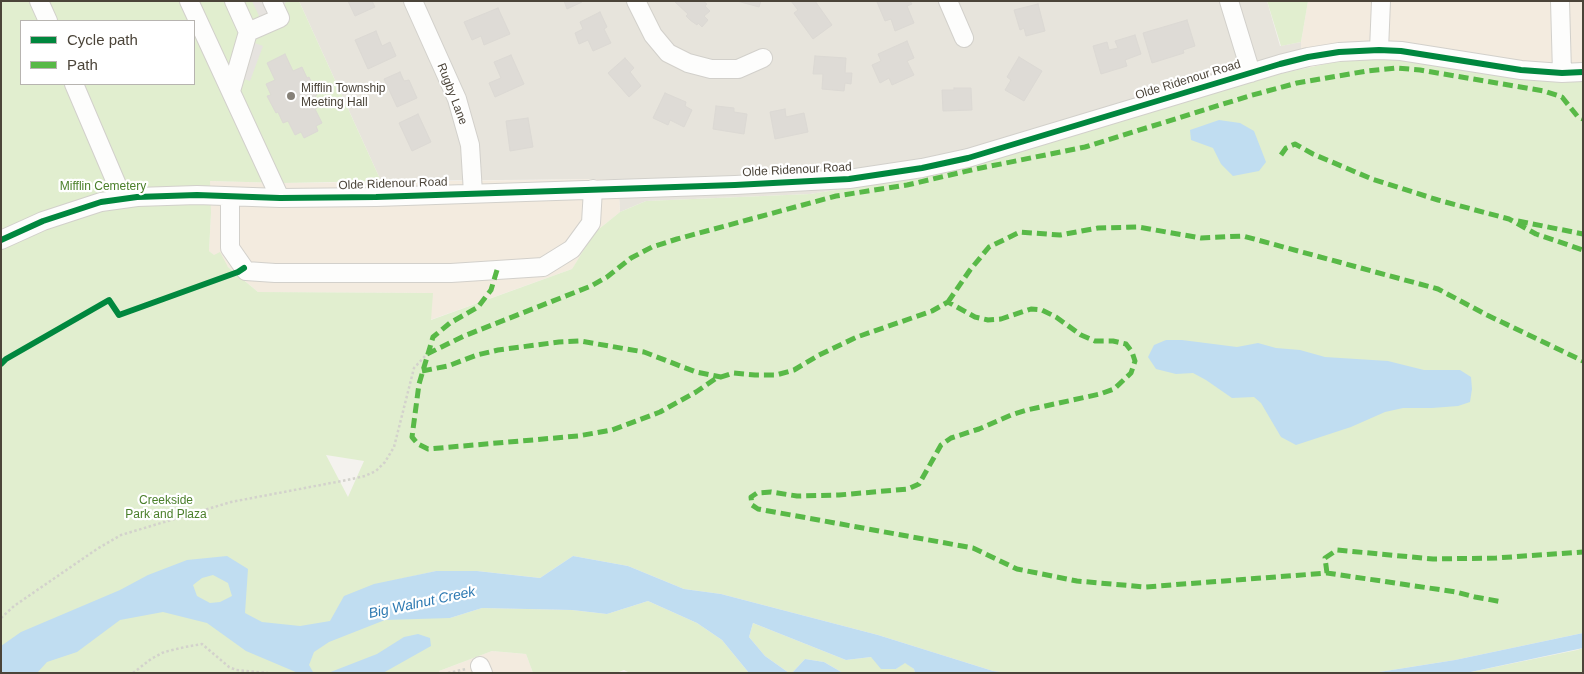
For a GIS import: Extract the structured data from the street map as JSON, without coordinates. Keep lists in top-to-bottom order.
{
  "streets": {
    "street": ["Olde Ridenour Road", "Rugby Lane"]
  },
  "crossings": [
    ["Olde Ridenour Road", "Rugby Lane"]
  ],
  "water": ["Big Walnut Creek"],
  "parks": ["Mifflin Cemetery", "Creekside Park and Plaza"],
  "places": ["Mifflin Township Meeting Hall"],
  "legend": ["Cycle path", "Path"]
}
